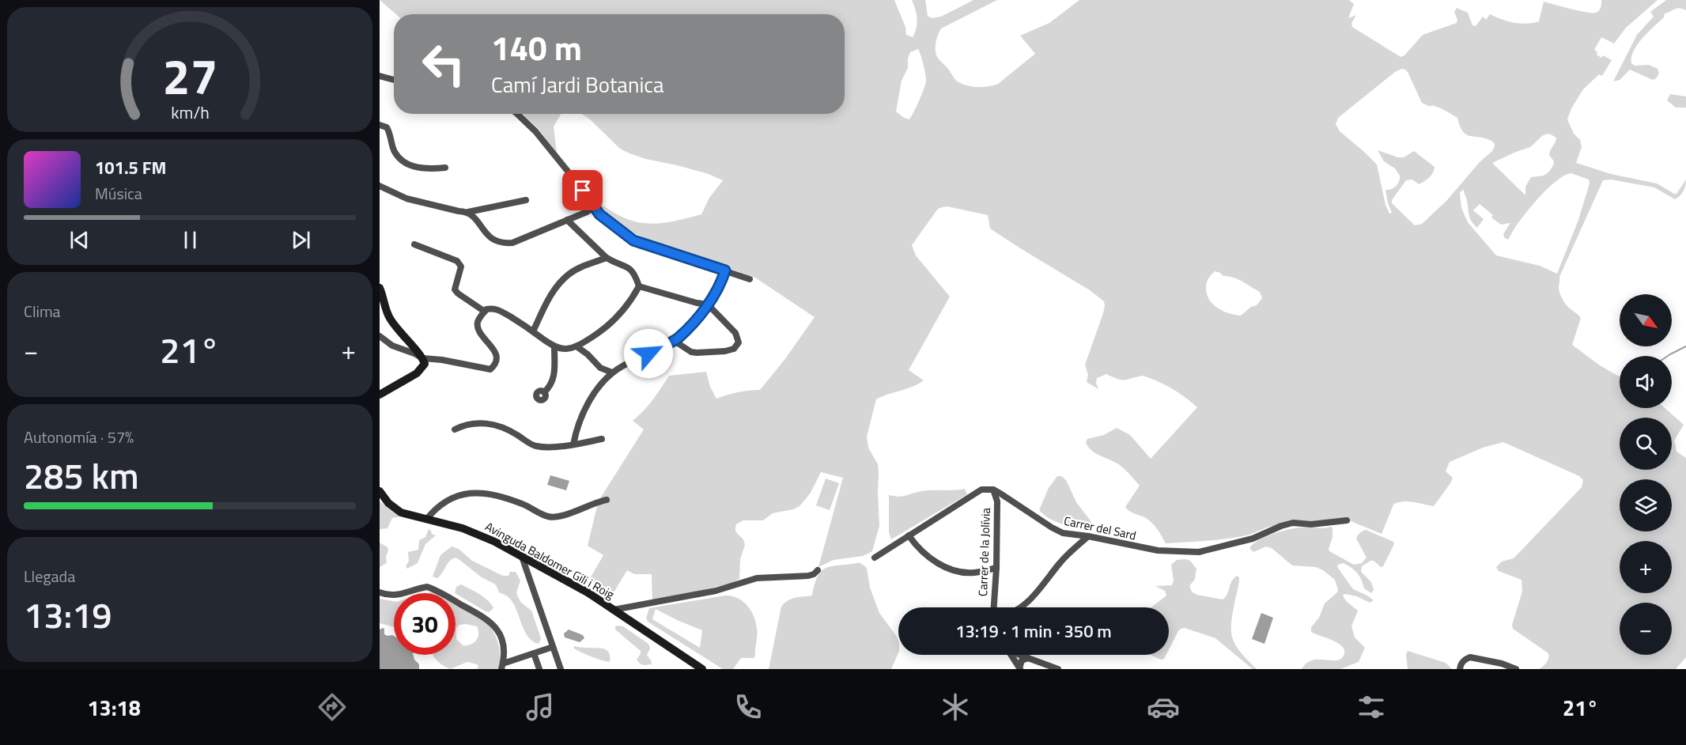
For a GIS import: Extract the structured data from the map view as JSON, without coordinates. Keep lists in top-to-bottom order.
{
  "streets": {
    "street": ["Carrer del Sard", "Carrer de la Jolívia", "Avinguda Baldomer Gili i Roig"]
  },
  "crossings": [
    ["Carrer del Sard", "Carrer de la Jolívia"]
  ],
  "north": "bottom right",
  "page": {
    "turn": ["140 m", "Camí Jardi Botanica"],
    "song": ["101.5 FM", "Música"],
    "tile": [
      "Clima",
      ["Autonomía · 57%", "285 km"],
      ["Llegada", "13:19"]
    ],
    "map_buttons": ["+", "−"],
    "heat": ["−", "21°", "+"],
    "limit": "30",
    "trip": "13:19 · 1 min · 350 m",
    "tabs": ["13:18", "21°"],
    "gauge": ["27", "km/h"]
  }
}
